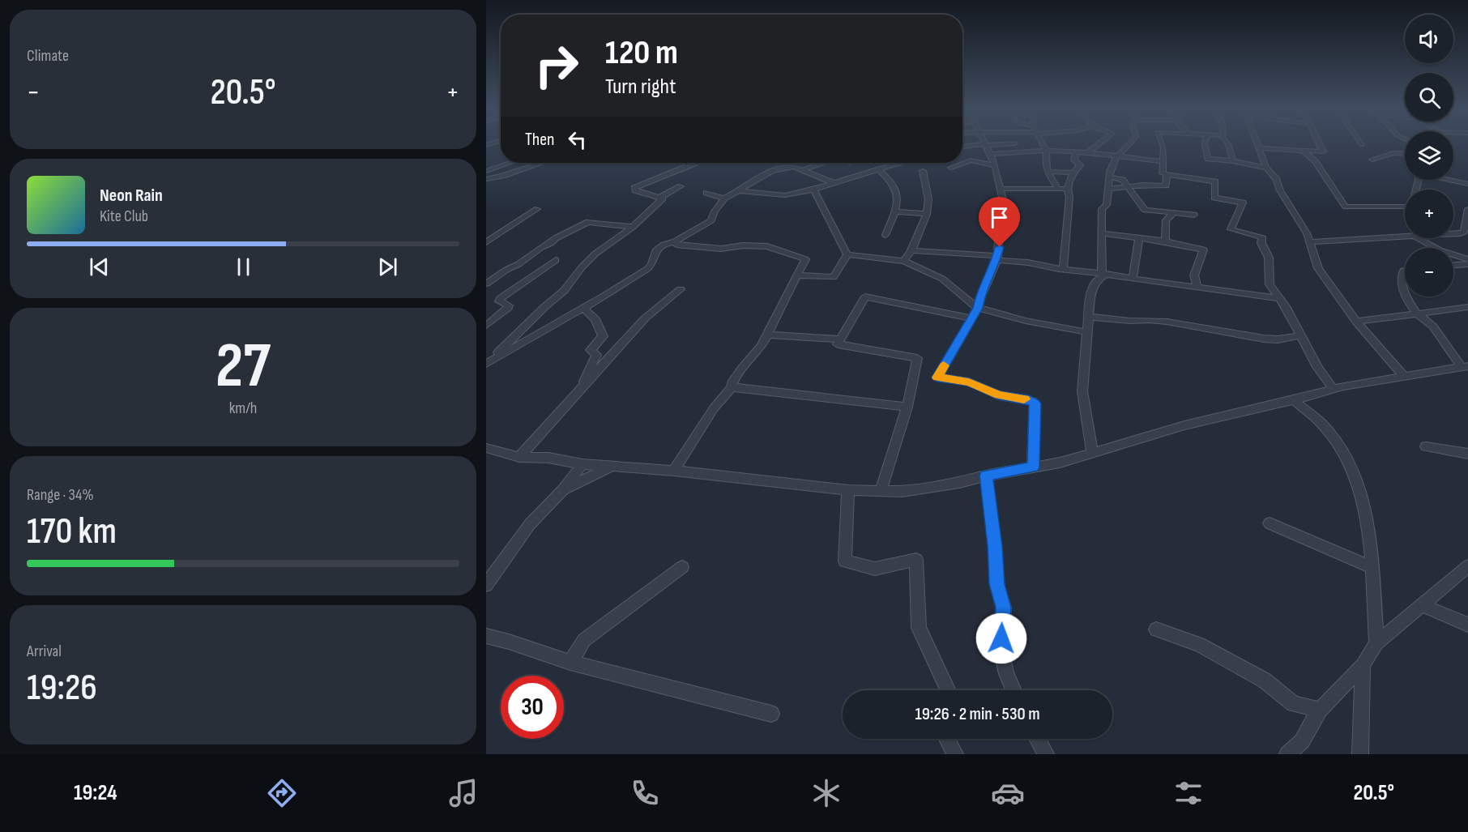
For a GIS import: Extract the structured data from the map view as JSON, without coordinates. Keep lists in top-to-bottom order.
{
  "page": {
    "tile": [
      "Climate",
      ["27", "km/h"],
      ["Range · 34%", "170 km"],
      ["Arrival", "19:26"]
    ],
    "map_buttons": ["+", "−"],
    "turn": ["120 m", "Turn right"],
    "heat": ["−", "20.5°", "+"],
    "then": "Then",
    "song": ["Neon Rain", "Kite Club"],
    "limit": "30",
    "trip": "19:26 · 2 min · 530 m",
    "tabs": ["19:24", "20.5°"]
  }
}
